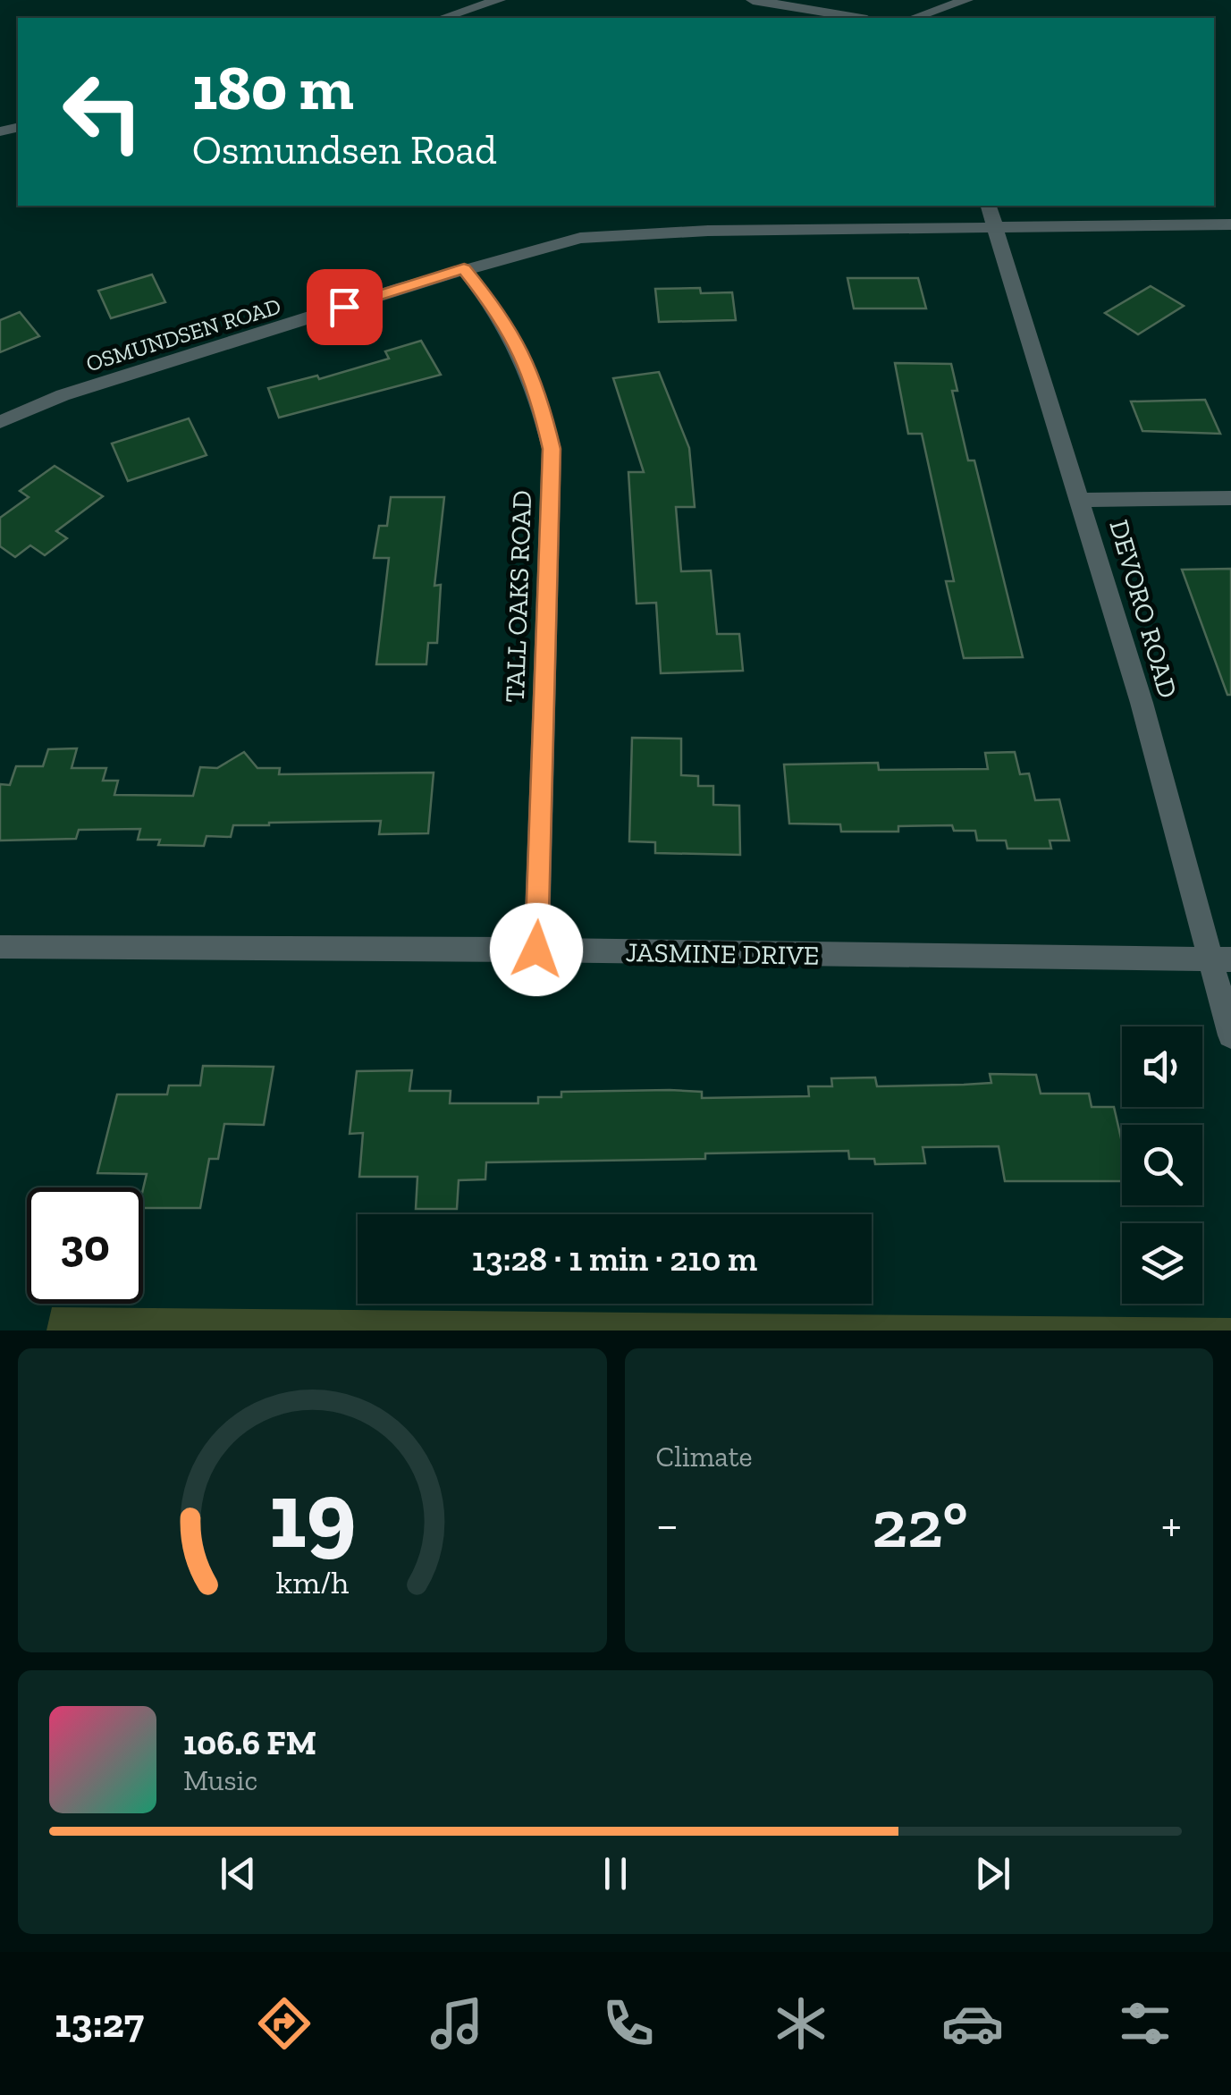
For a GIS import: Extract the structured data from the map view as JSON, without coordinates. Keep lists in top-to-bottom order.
{
  "streets": {
    "street": [
      "OSMUNDSEN ROAD",
      "TALL OAKS ROAD",
      "DEVORO ROAD",
      "JASMINE DRIVE"
    ]
  },
  "crossings": [
    ["OSMUNDSEN ROAD", "TALL OAKS ROAD"],
    ["OSMUNDSEN ROAD", "DEVORO ROAD"],
    ["TALL OAKS ROAD", "JASMINE DRIVE"],
    ["DEVORO ROAD", "JASMINE DRIVE"]
  ],
  "page": {
    "turn": ["180 m", "Osmundsen Road"],
    "limit": "30",
    "trip": "13:28 · 1 min · 210 m",
    "tile": "Climate",
    "heat": ["−", "22°", "+"],
    "song": ["106.6 FM", "Music"],
    "tabs": "13:27",
    "gauge": ["19", "km/h"]
  }
}
